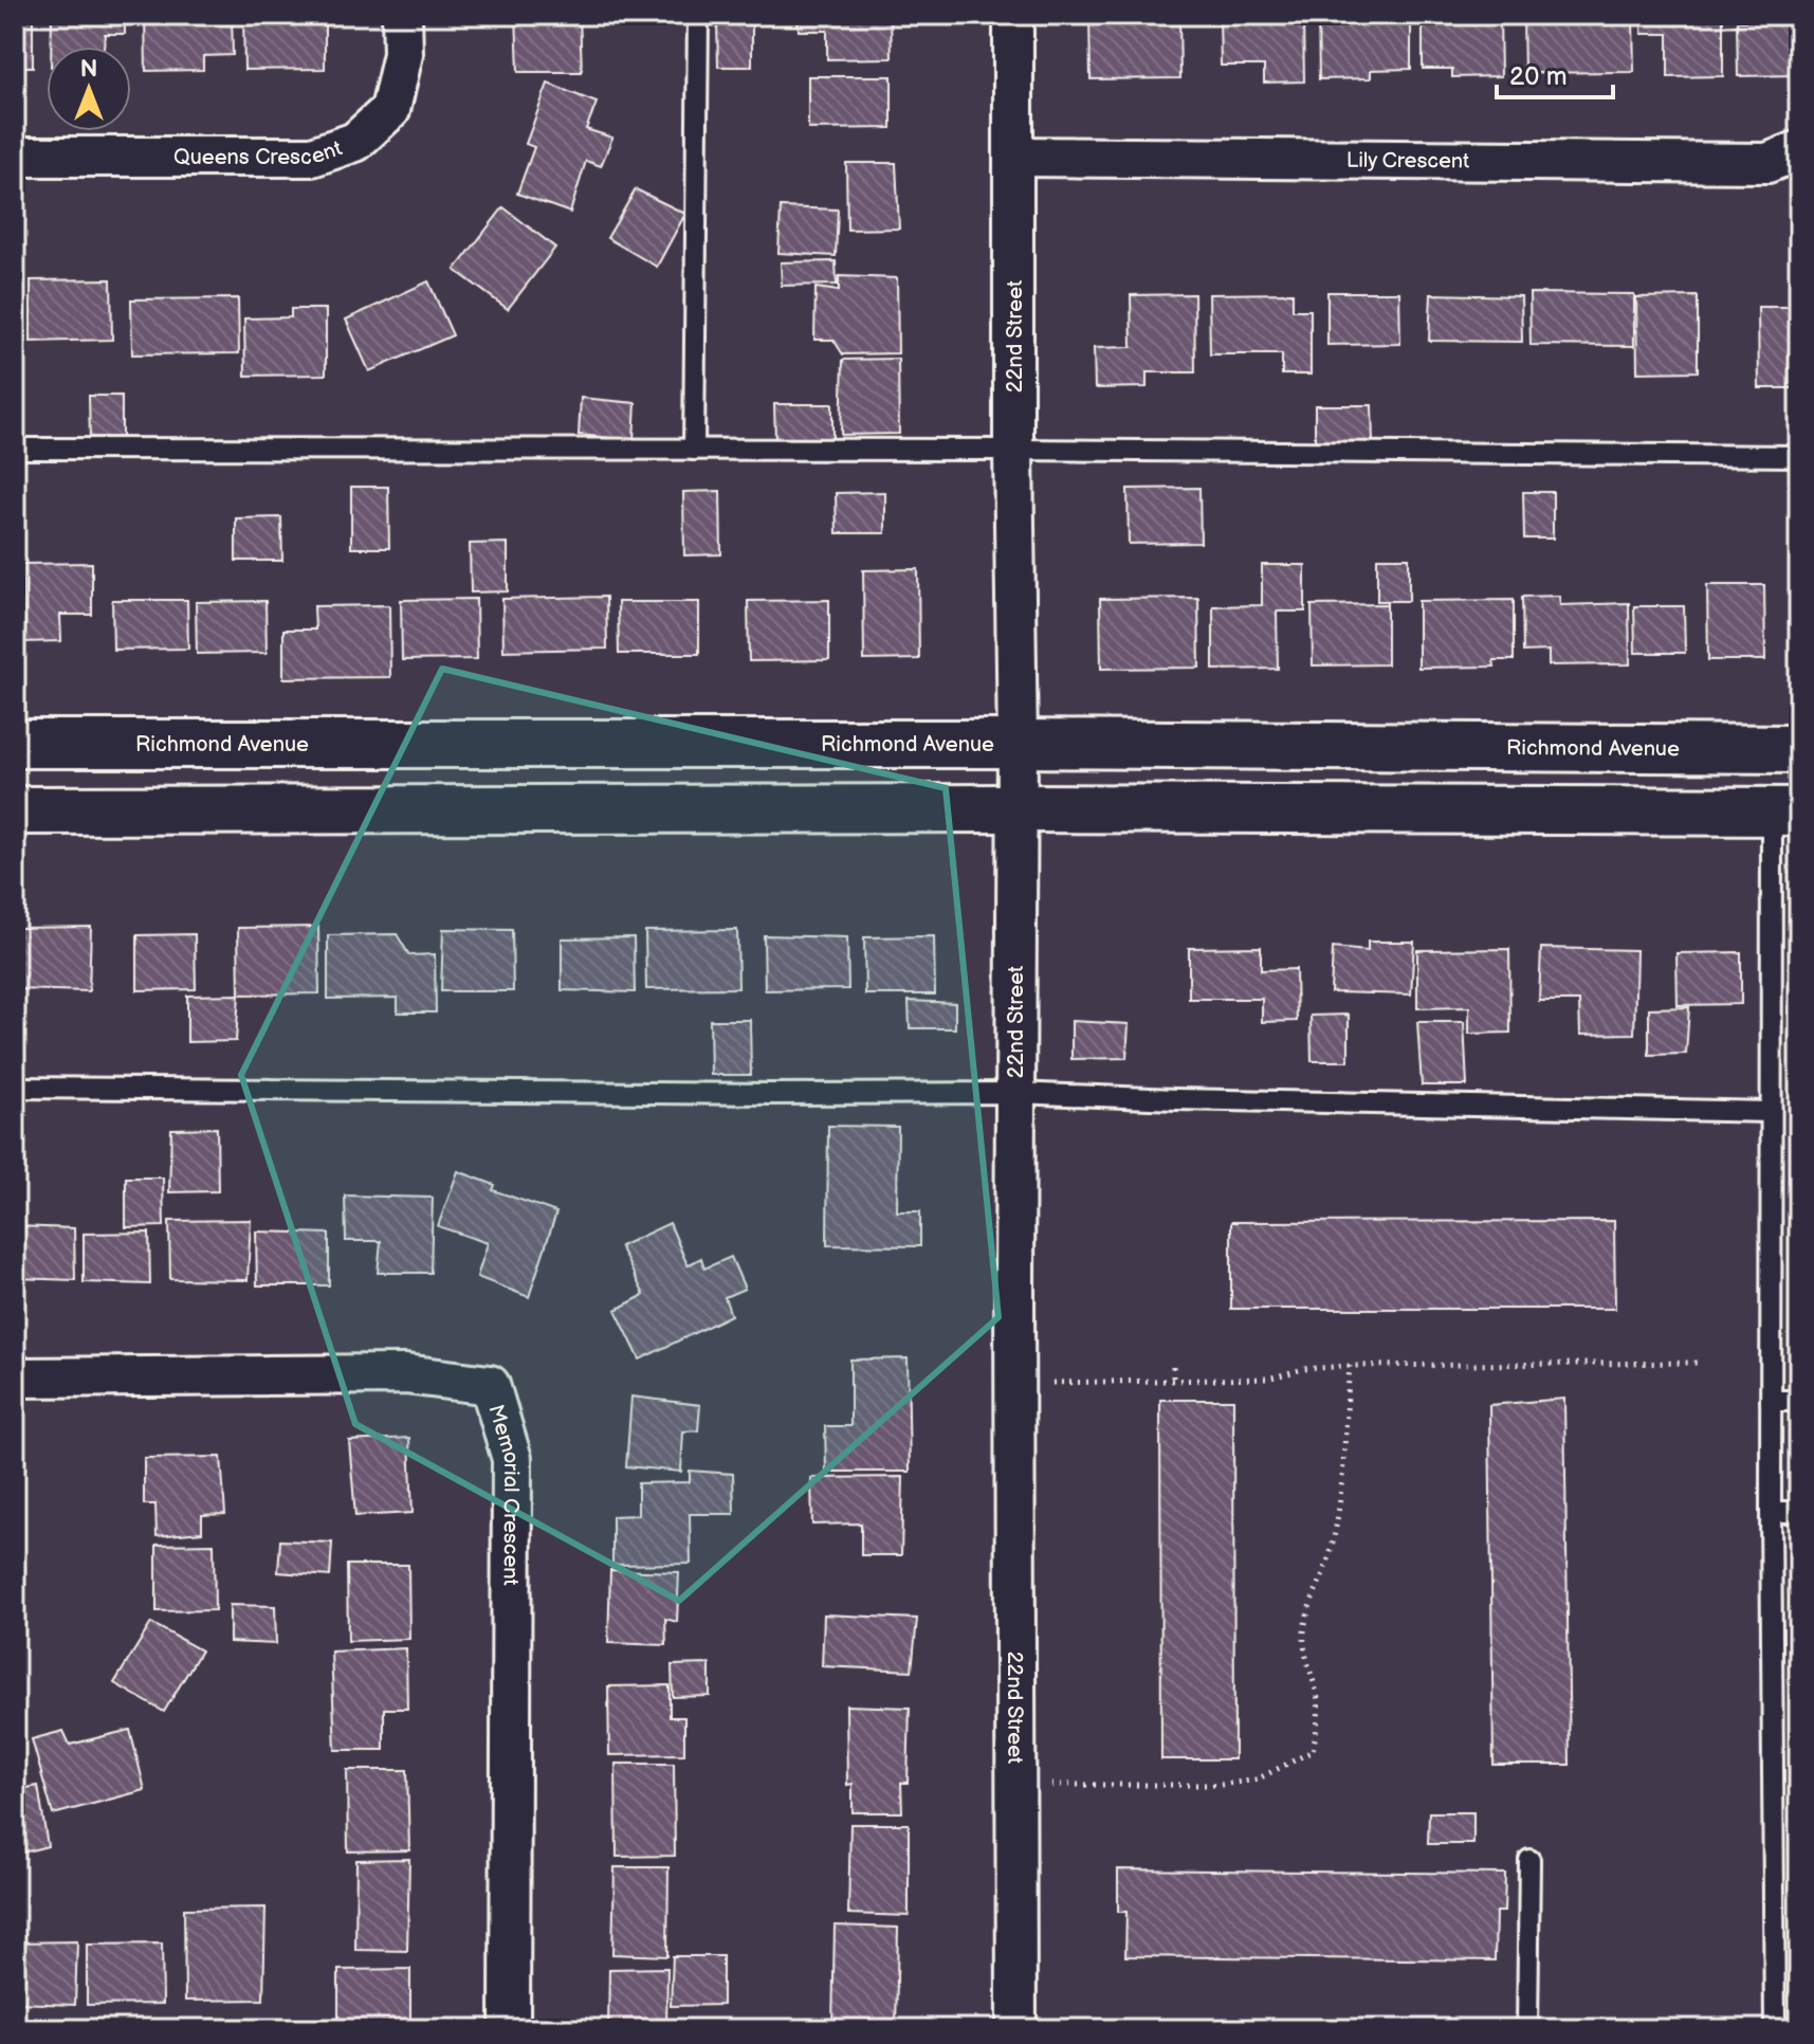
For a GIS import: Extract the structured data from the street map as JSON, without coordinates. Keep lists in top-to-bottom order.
{
  "streets": {
    "main road": ["Richmond Avenue"],
    "street": [
      "Queens Crescent",
      "Lily Crescent",
      "22nd Street",
      "Memorial Crescent"
    ]
  },
  "crossings": [
    ["Lily Crescent", "22nd Street"],
    ["22nd Street", "Richmond Avenue"]
  ],
  "scale_bar": "20 m",
  "north": "top"
}
